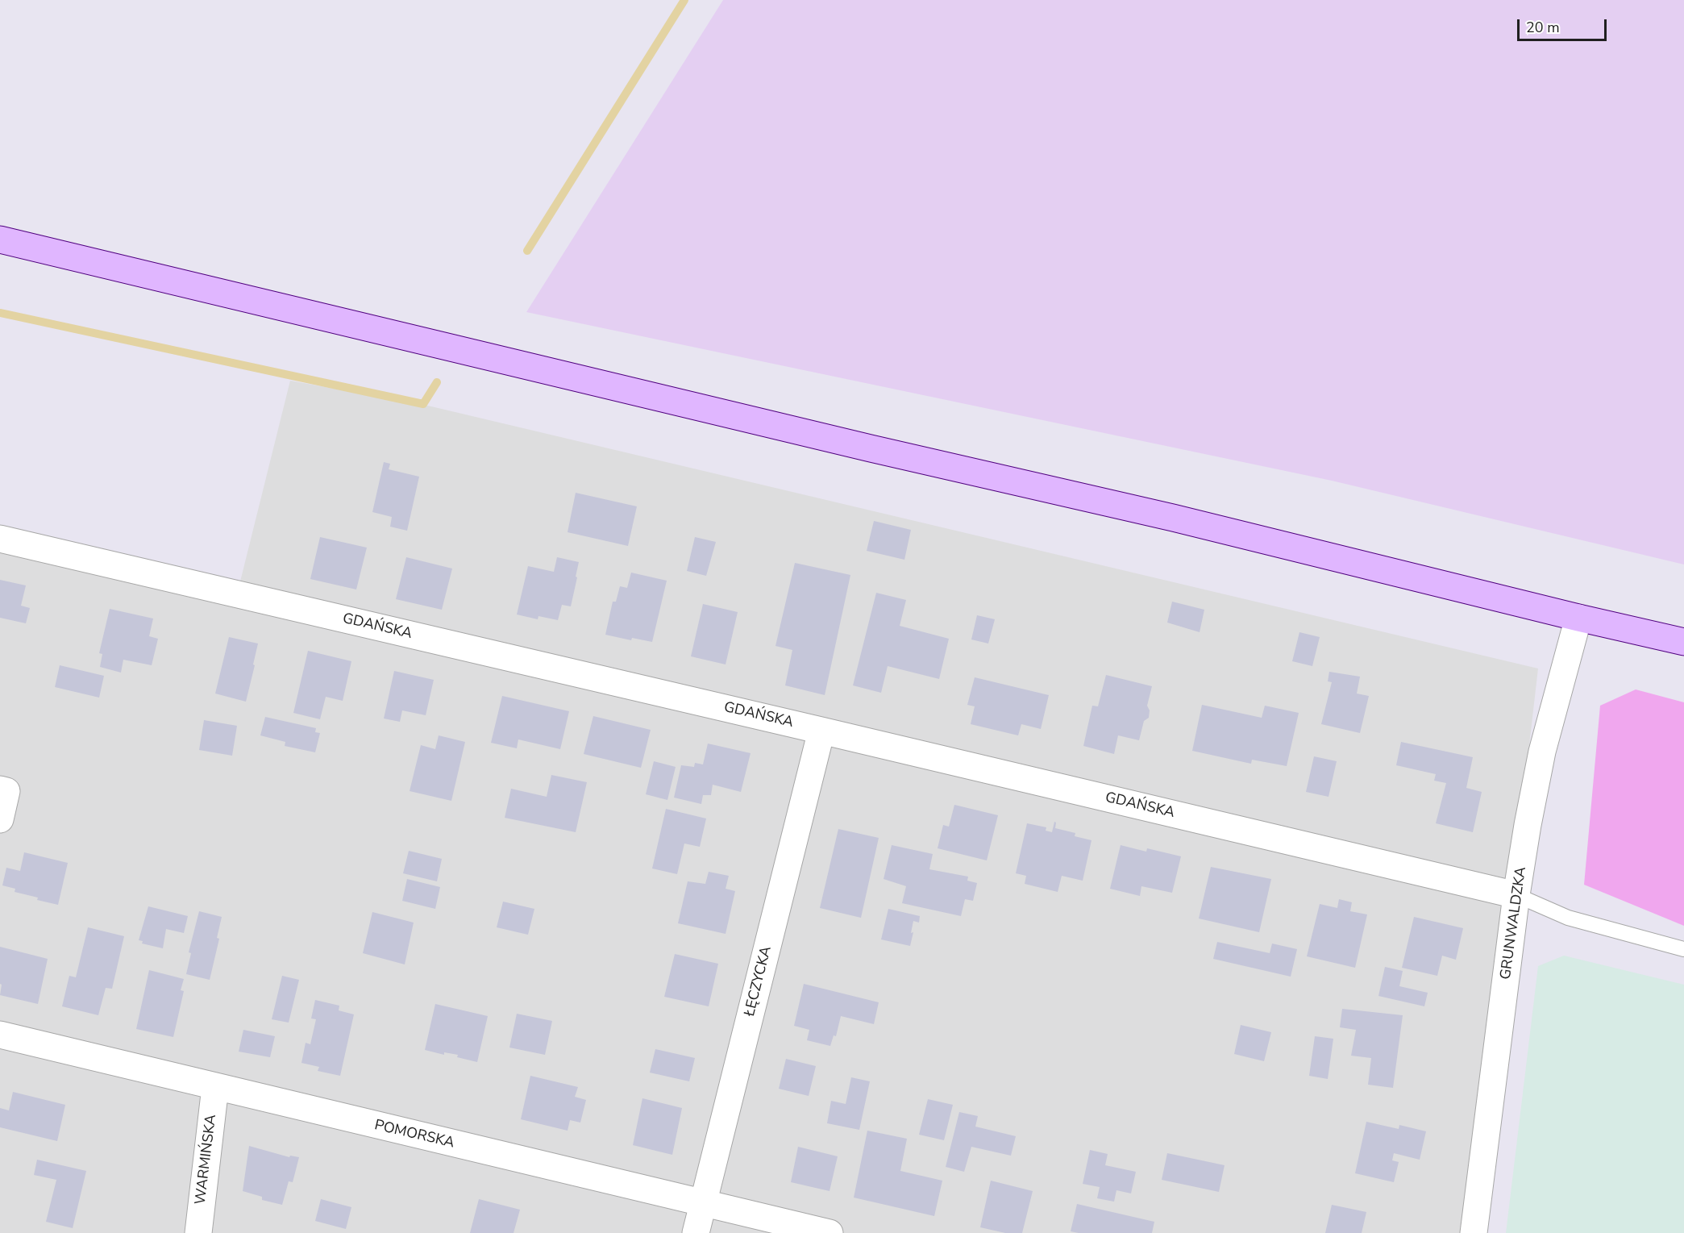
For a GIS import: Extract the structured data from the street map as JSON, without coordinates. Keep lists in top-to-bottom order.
{
  "streets": {
    "street": [
      "GDAŃSKA",
      "GRUNWALDZKA",
      "ŁĘCZYCKA",
      "POMORSKA",
      "WARMIŃSKA"
    ]
  },
  "crossings": [
    ["GDAŃSKA", "GRUNWALDZKA"],
    ["GDAŃSKA", "ŁĘCZYCKA"],
    ["ŁĘCZYCKA", "POMORSKA"],
    ["POMORSKA", "WARMIŃSKA"]
  ],
  "scale_bar": "20 m"
}
